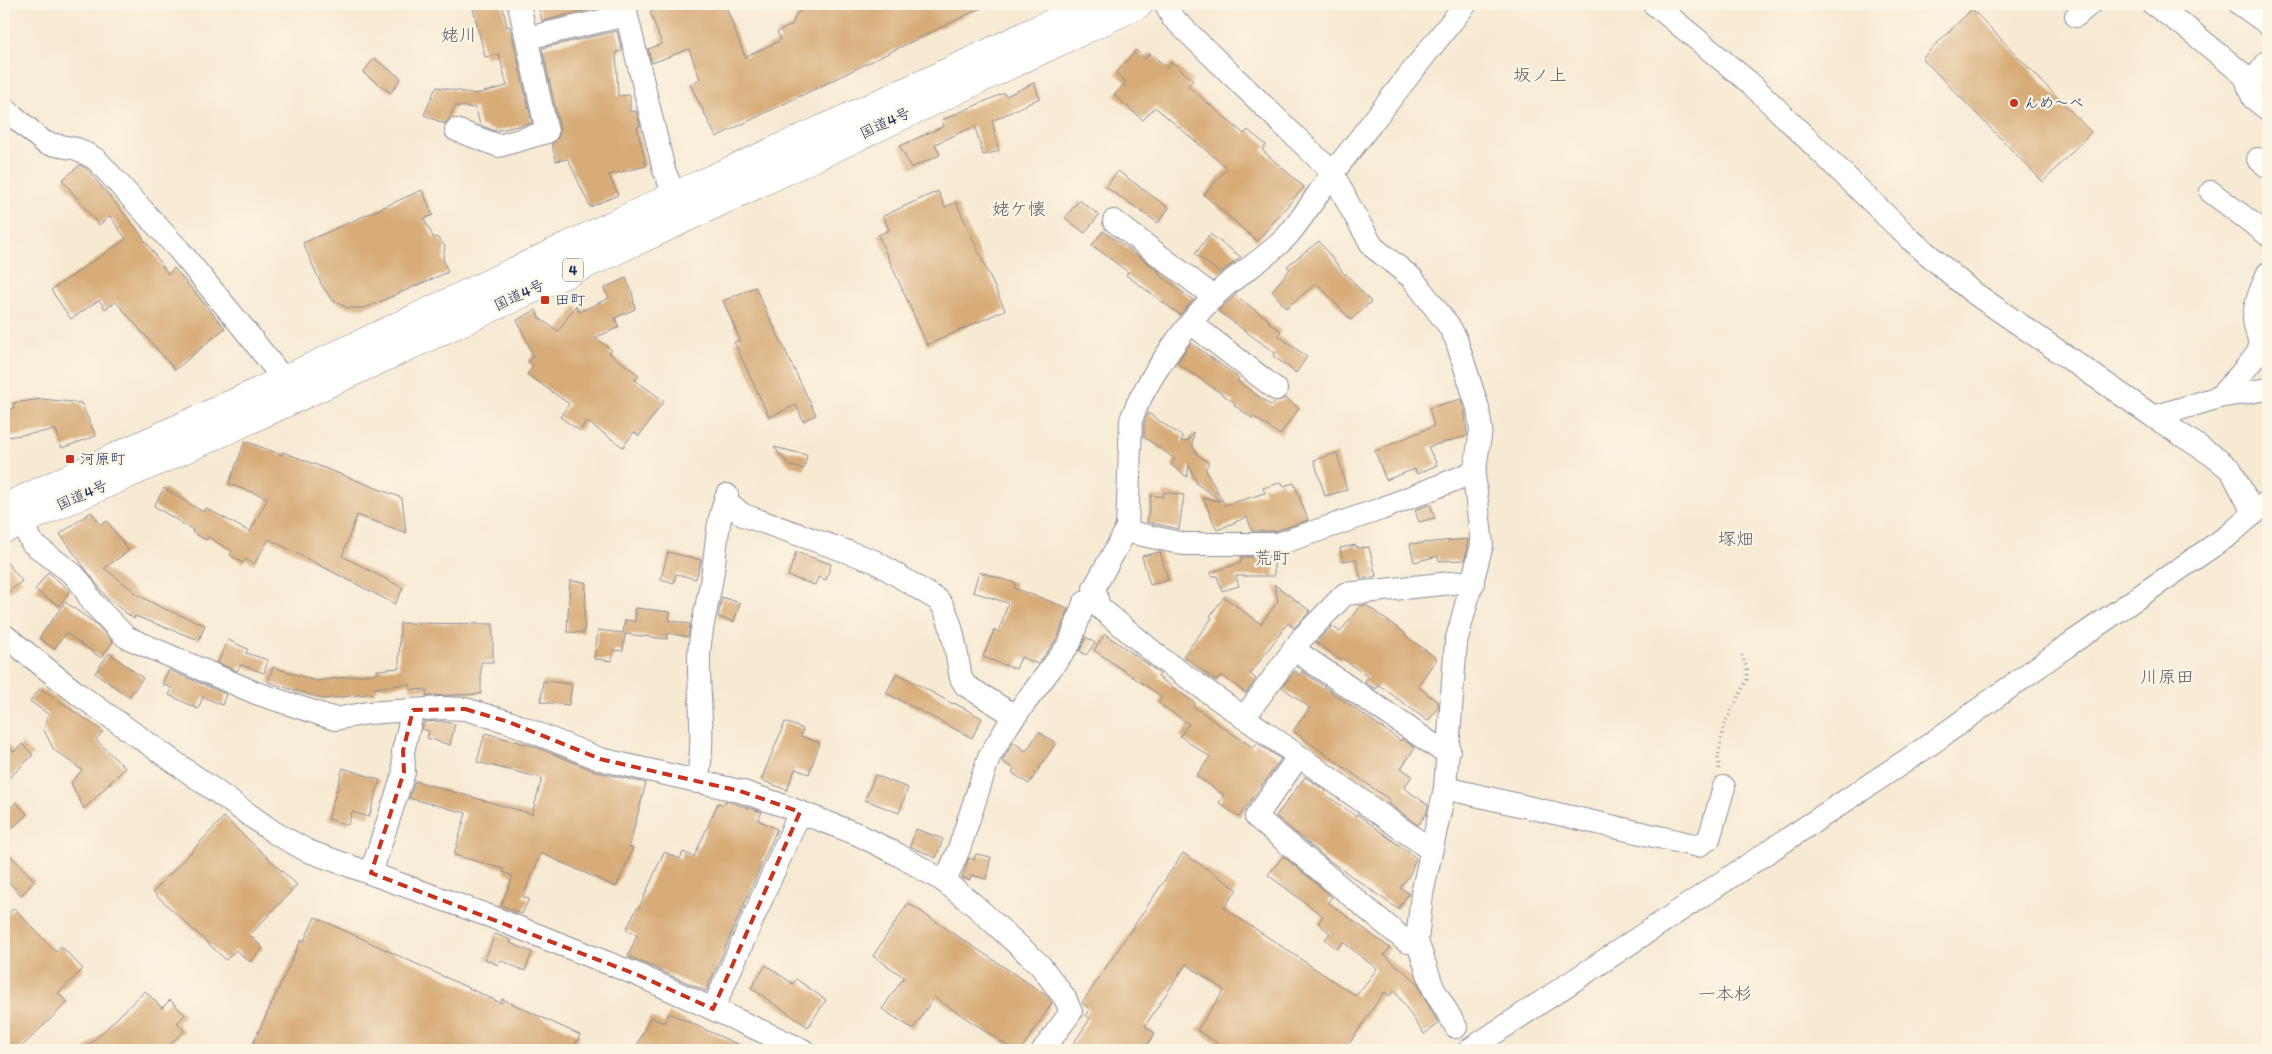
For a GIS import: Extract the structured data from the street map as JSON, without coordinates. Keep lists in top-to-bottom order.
{
  "streets": {
    "highway": ["国道4号", "4"]
  },
  "districts": [
    "姥川",
    "坂ノ上",
    "姥ケ懐",
    "塚畑",
    "荒町",
    "川原田",
    "一本杉"
  ],
  "places": {
    "other": ["んめ～べ"],
    "transit": ["田町", "河原町"]
  }
}
